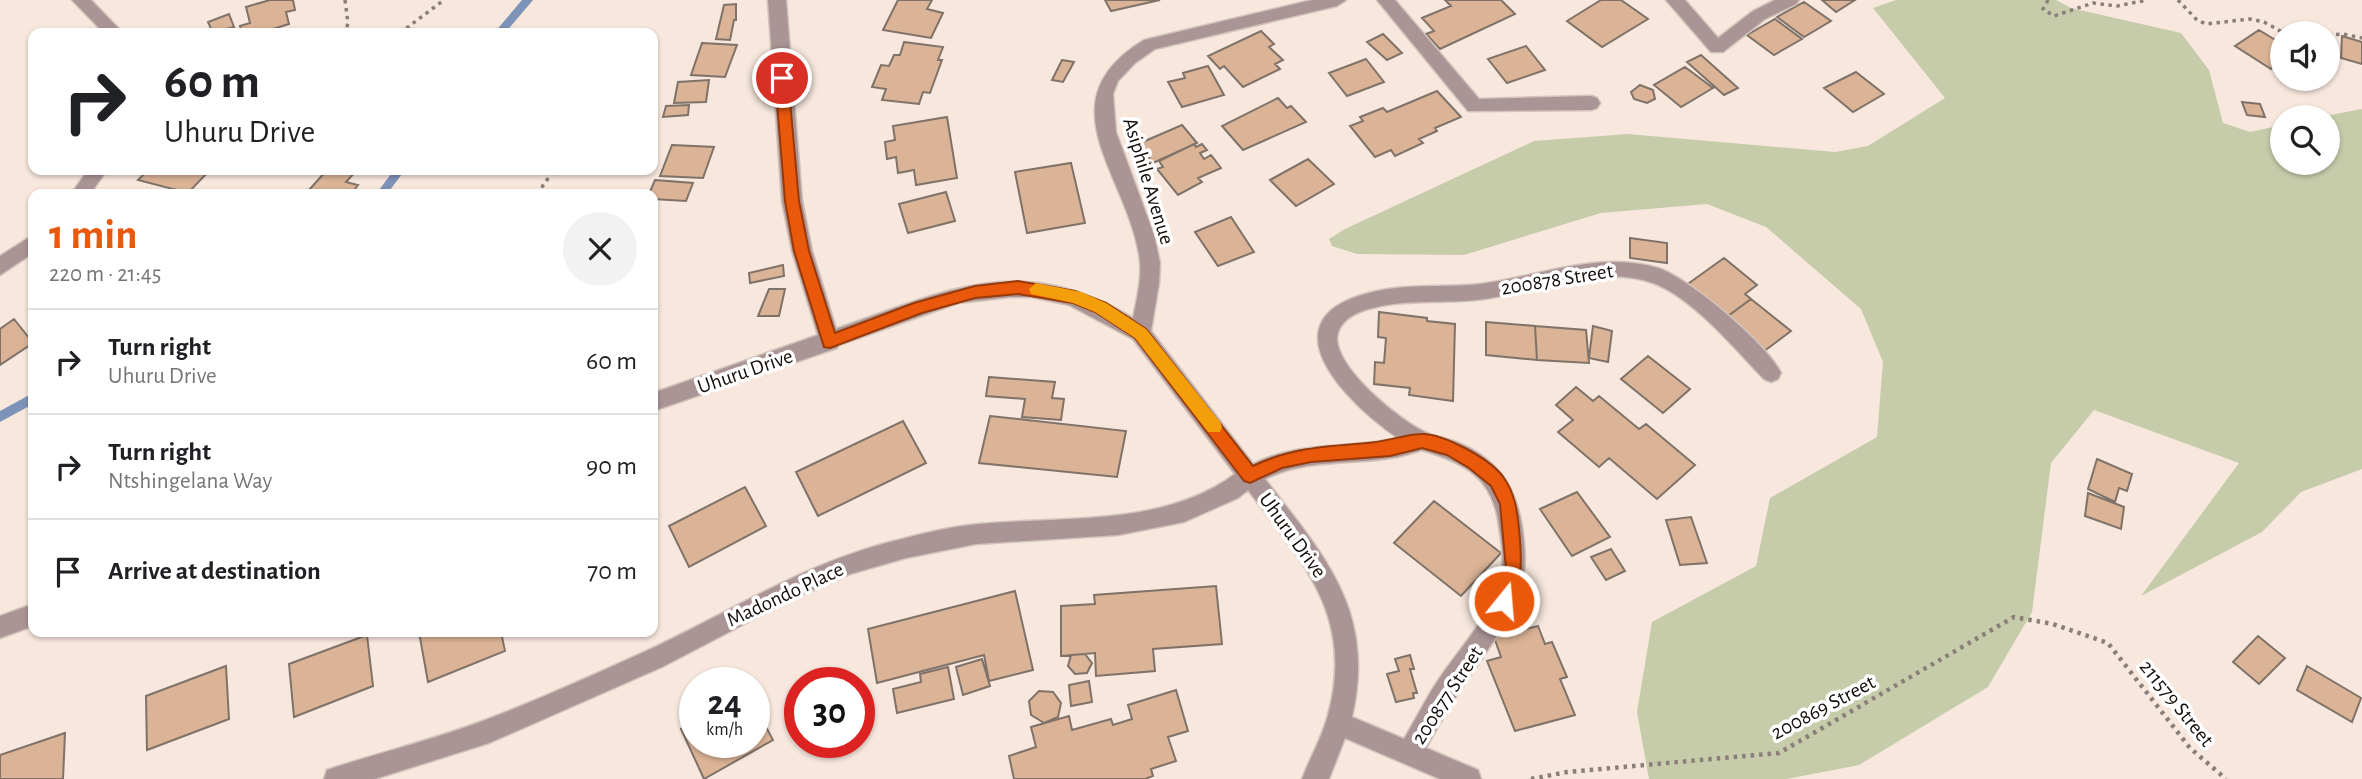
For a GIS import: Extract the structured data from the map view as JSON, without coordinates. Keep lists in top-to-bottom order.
{
  "streets": {
    "street": [
      "Asiphile Avenue",
      "200878 Street",
      "Uhuru Drive",
      "Madondo Place",
      "200877 Street"
    ],
    "path": ["211579 Street", "200869 Street"]
  },
  "crossings": [
    ["Asiphile Avenue", "Uhuru Drive"],
    ["200878 Street", "200877 Street"],
    ["Uhuru Drive", "Madondo Place"],
    ["211579 Street", "200869 Street"]
  ],
  "page": {
    "turn": ["60 m", "Uhuru Drive"],
    "heading": ["1 min", "220 m · 21:45"],
    "list": [
      {
        "name": "Turn right",
        "note": "Uhuru Drive",
        "value": "60 m"
      },
      {
        "name": "Turn right",
        "note": "Ntshingelana Way",
        "value": "90 m"
      },
      {
        "name": "Arrive at destination",
        "value": "70 m"
      }
    ],
    "speed": "24 km/h",
    "limit": "30"
  }
}
